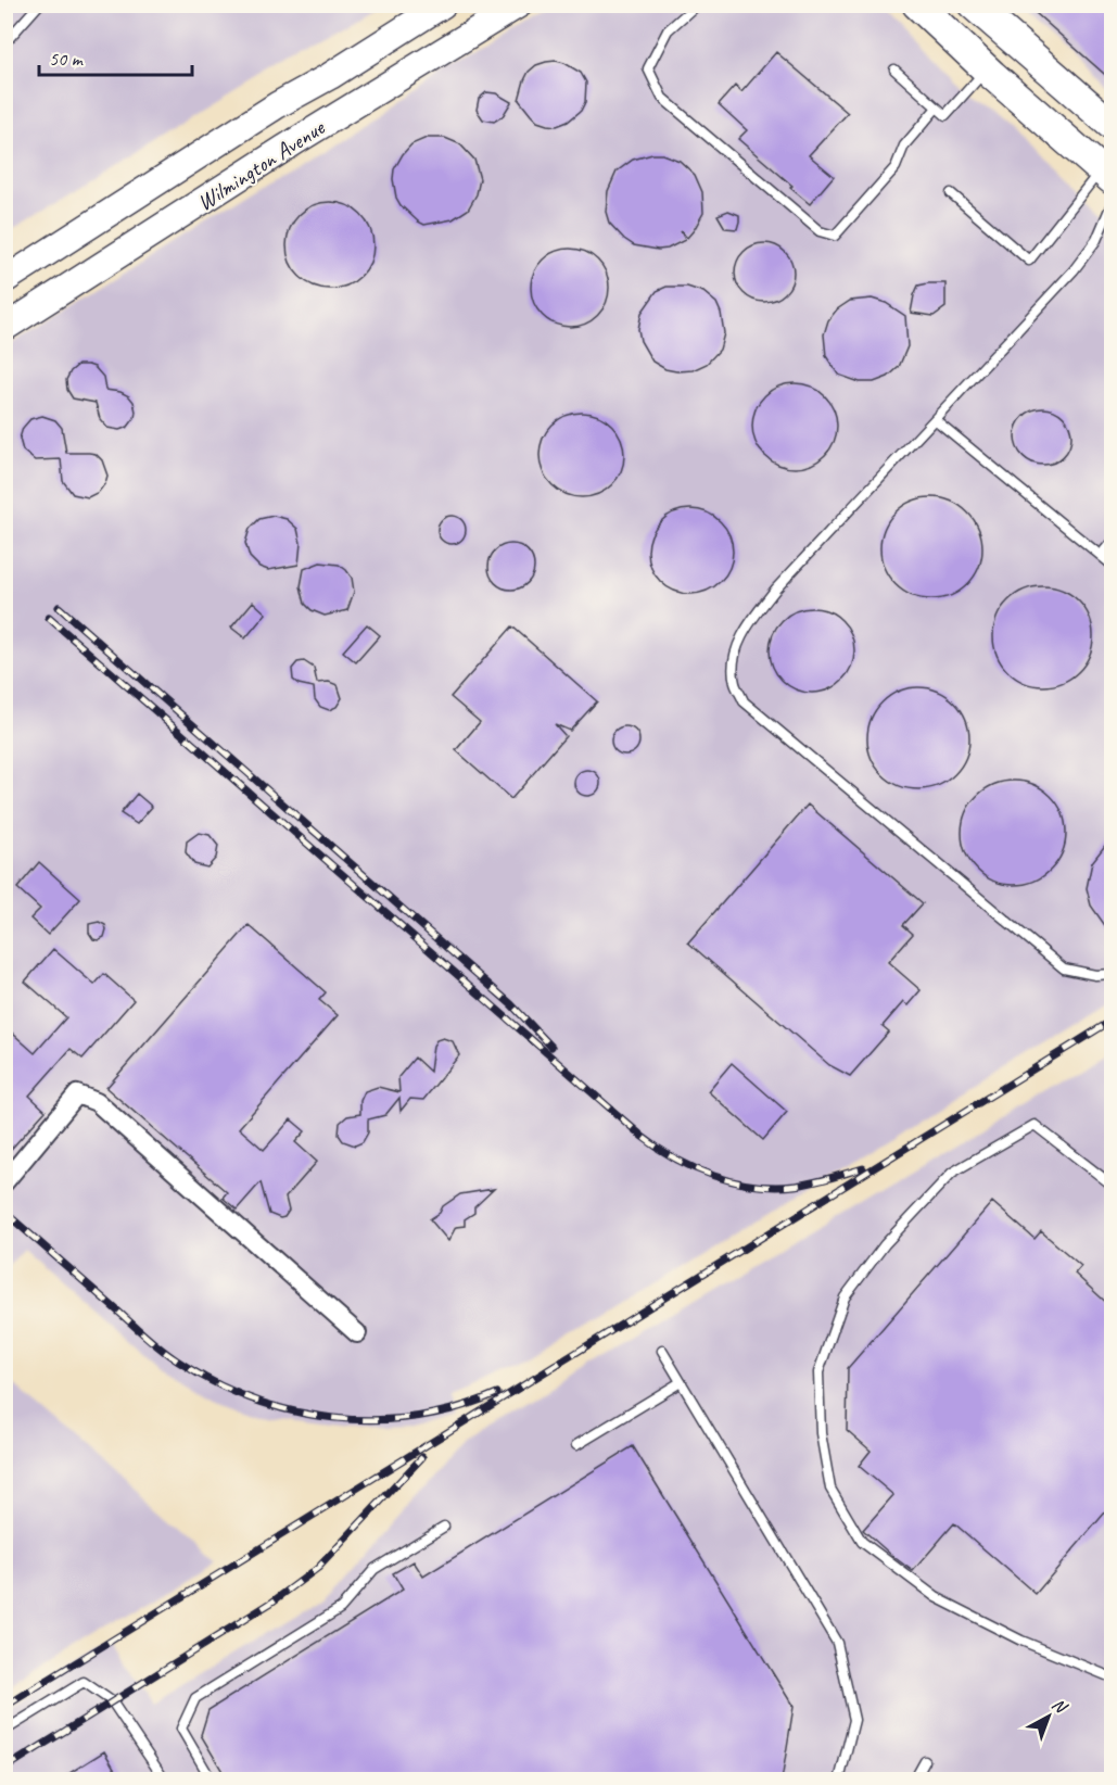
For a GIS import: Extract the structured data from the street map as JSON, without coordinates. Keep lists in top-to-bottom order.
{
  "streets": {
    "main road": ["Wilmington Avenue"]
  },
  "scale_bar": "50 m",
  "north": "top right"
}
